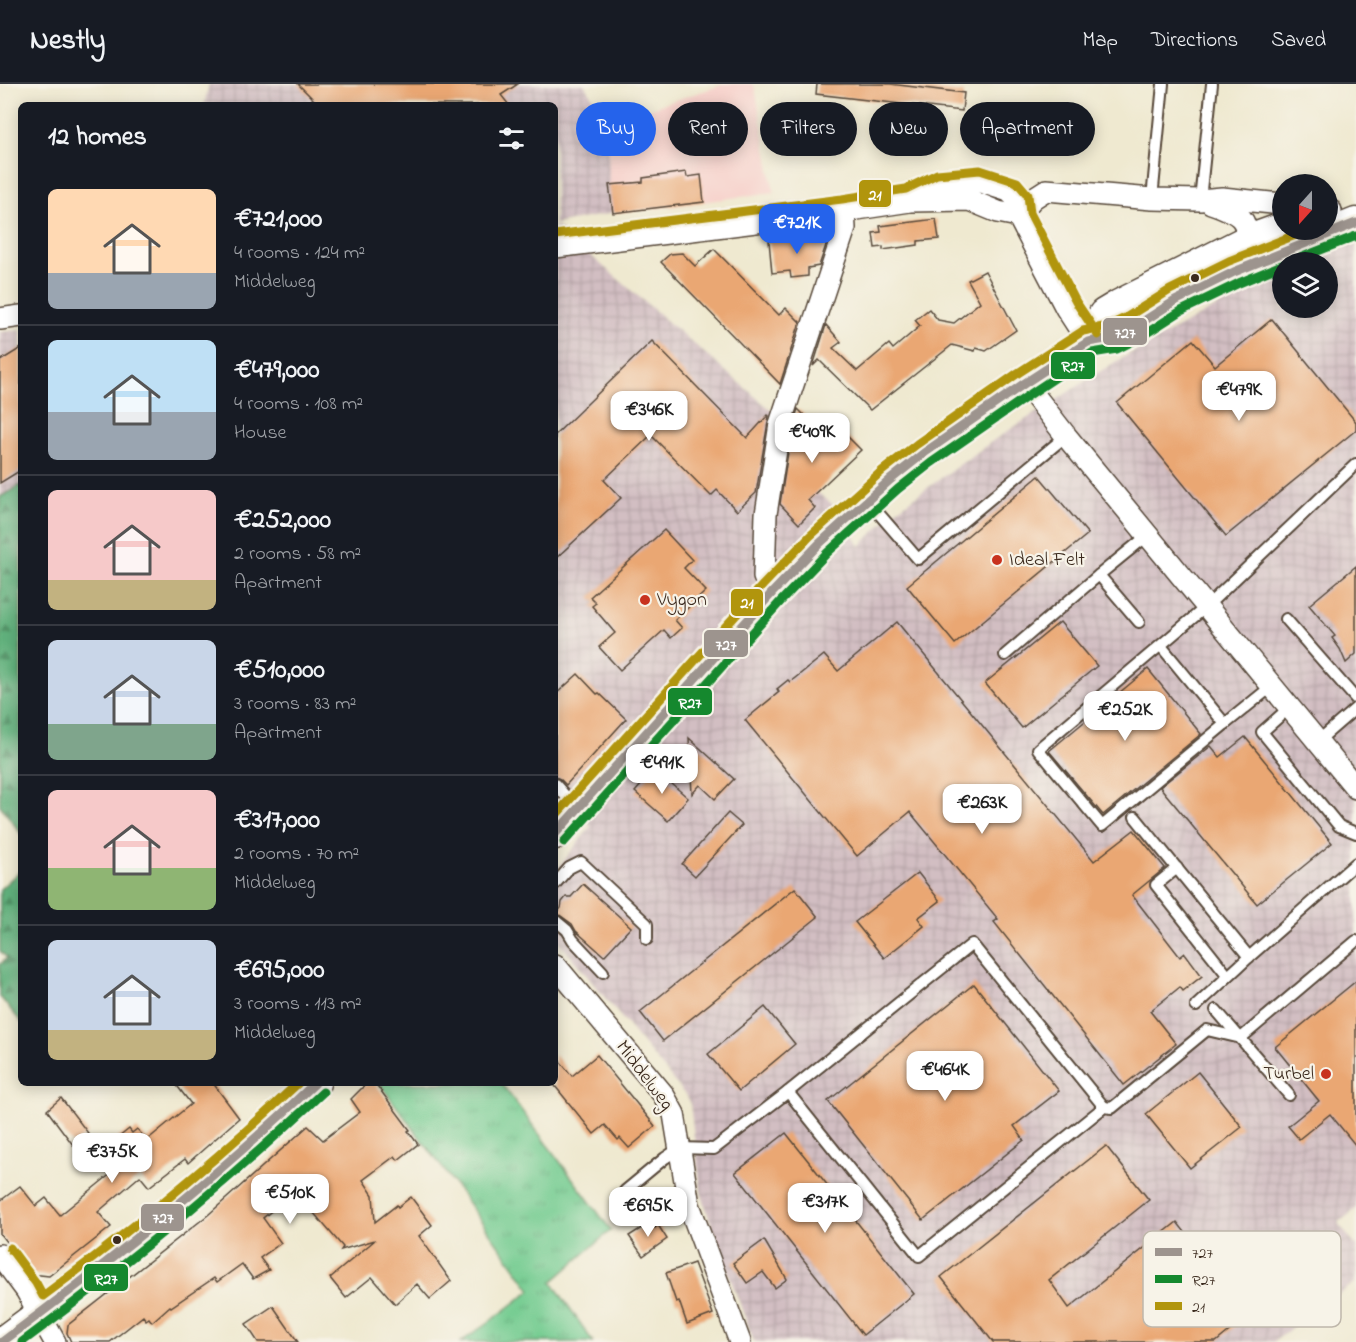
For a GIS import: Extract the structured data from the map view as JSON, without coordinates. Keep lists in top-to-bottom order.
{
  "streets": {
    "street": ["Middelweg"]
  },
  "places": ["Ideal Felt", "Vygon", "Turbel"],
  "lines": ["transit line 21", "transit line 727", "transit line R27"],
  "legend": ["727", "R27", "21"],
  "north": "bottom",
  "page": {
    "header": "Nestly",
    "nav": ["Map", "Directions", "Saved"],
    "chip": [
      "Buy",
      "Rent",
      "Filters",
      "New",
      "Apartment"
    ],
    "heading": "12 homes",
    "list": [
      {
        "name": "€721,000",
        "note": "4 rooms · 124 m² · Middelweg"
      },
      {
        "name": "€479,000",
        "note": "4 rooms · 108 m² · House"
      },
      {
        "name": "€252,000",
        "note": "2 rooms · 58 m² · Apartment"
      },
      {
        "name": "€510,000",
        "note": "3 rooms · 83 m² · Apartment"
      },
      {
        "name": "€317,000",
        "note": "2 rooms · 70 m² · Middelweg"
      },
      {
        "name": "€695,000",
        "note": "3 rooms · 113 m² · Middelweg"
      }
    ],
    "price": [
      "€721K",
      "€479K",
      "€346K",
      "€409K",
      "€252K",
      "€491K",
      "€263K",
      "€464K",
      "€375K",
      "€510K",
      "€317K",
      "€695K"
    ]
  }
}
